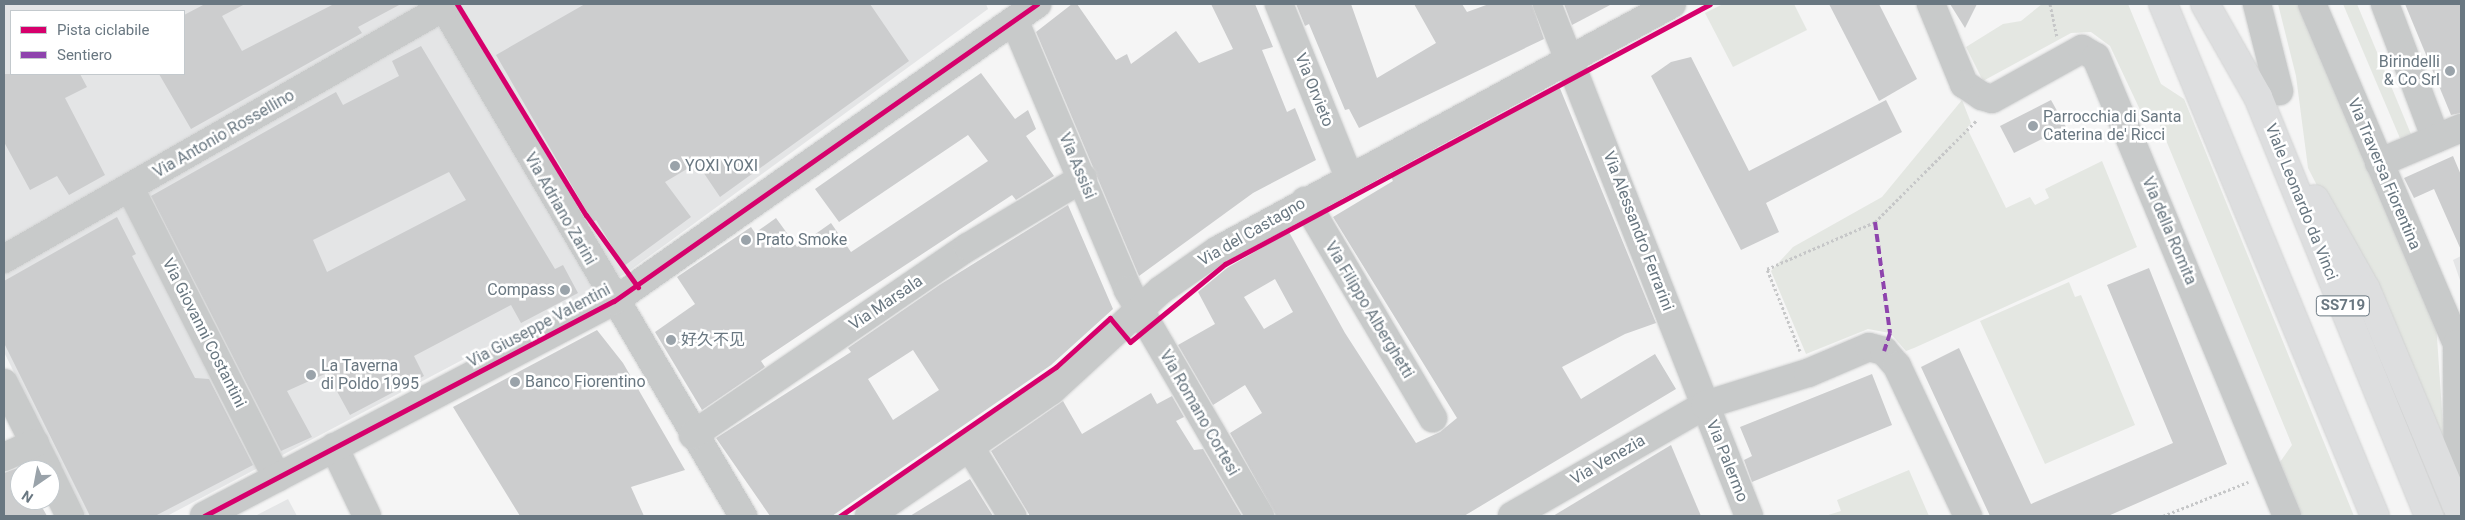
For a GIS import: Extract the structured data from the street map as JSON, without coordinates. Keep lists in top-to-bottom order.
{
  "streets": {
    "highway": ["Viale Leonardo da Vinci", "SS719"],
    "street": [
      "Via Orvieto",
      "Via Antonio Rossellino",
      "Via Assisi",
      "Via Traversa Fiorentina",
      "Via Adriano Zarini",
      "Via Alessandro Ferrarini",
      "Via della Romita",
      "Via del Castagno",
      "Via Marsala",
      "Via Filippo Alberghetti",
      "Via Giuseppe Valentini",
      "Via Giovanni Costantini",
      "Via Romano Cortesi",
      "Via Venezia",
      "Via Palermo"
    ]
  },
  "crossings": [
    ["Via Orvieto", "Via del Castagno"],
    ["Via Antonio Rossellino", "Via Adriano Zarini"],
    ["Via Antonio Rossellino", "Via Giovanni Costantini"],
    ["Via Assisi", "Via del Castagno"],
    ["Via Assisi", "Via Marsala"],
    ["Via Assisi", "Via Giuseppe Valentini"],
    ["Via Assisi", "Via Romano Cortesi"],
    ["Via Adriano Zarini", "Via Marsala"],
    ["Via Adriano Zarini", "Via Giuseppe Valentini"],
    ["Via Alessandro Ferrarini", "Via del Castagno"],
    ["Via Alessandro Ferrarini", "Via Venezia"],
    ["Via Alessandro Ferrarini", "Via Palermo"],
    ["Via del Castagno", "Via Filippo Alberghetti"],
    ["Via del Castagno", "Via Romano Cortesi"],
    ["Via Giuseppe Valentini", "Via Giovanni Costantini"],
    ["Via Venezia", "Via Palermo"]
  ],
  "places": [
    "Birindelli & Co Srl",
    "Parrocchia di Santa Caterina de' Ricci",
    "YOXI YOXI",
    "Prato Smoke",
    "Compass",
    "好久不见",
    "La Taverna di Poldo 1995",
    "Banco Fiorentino"
  ],
  "legend": ["Pista ciclabile", "Sentiero"],
  "north": "bottom left"
}
